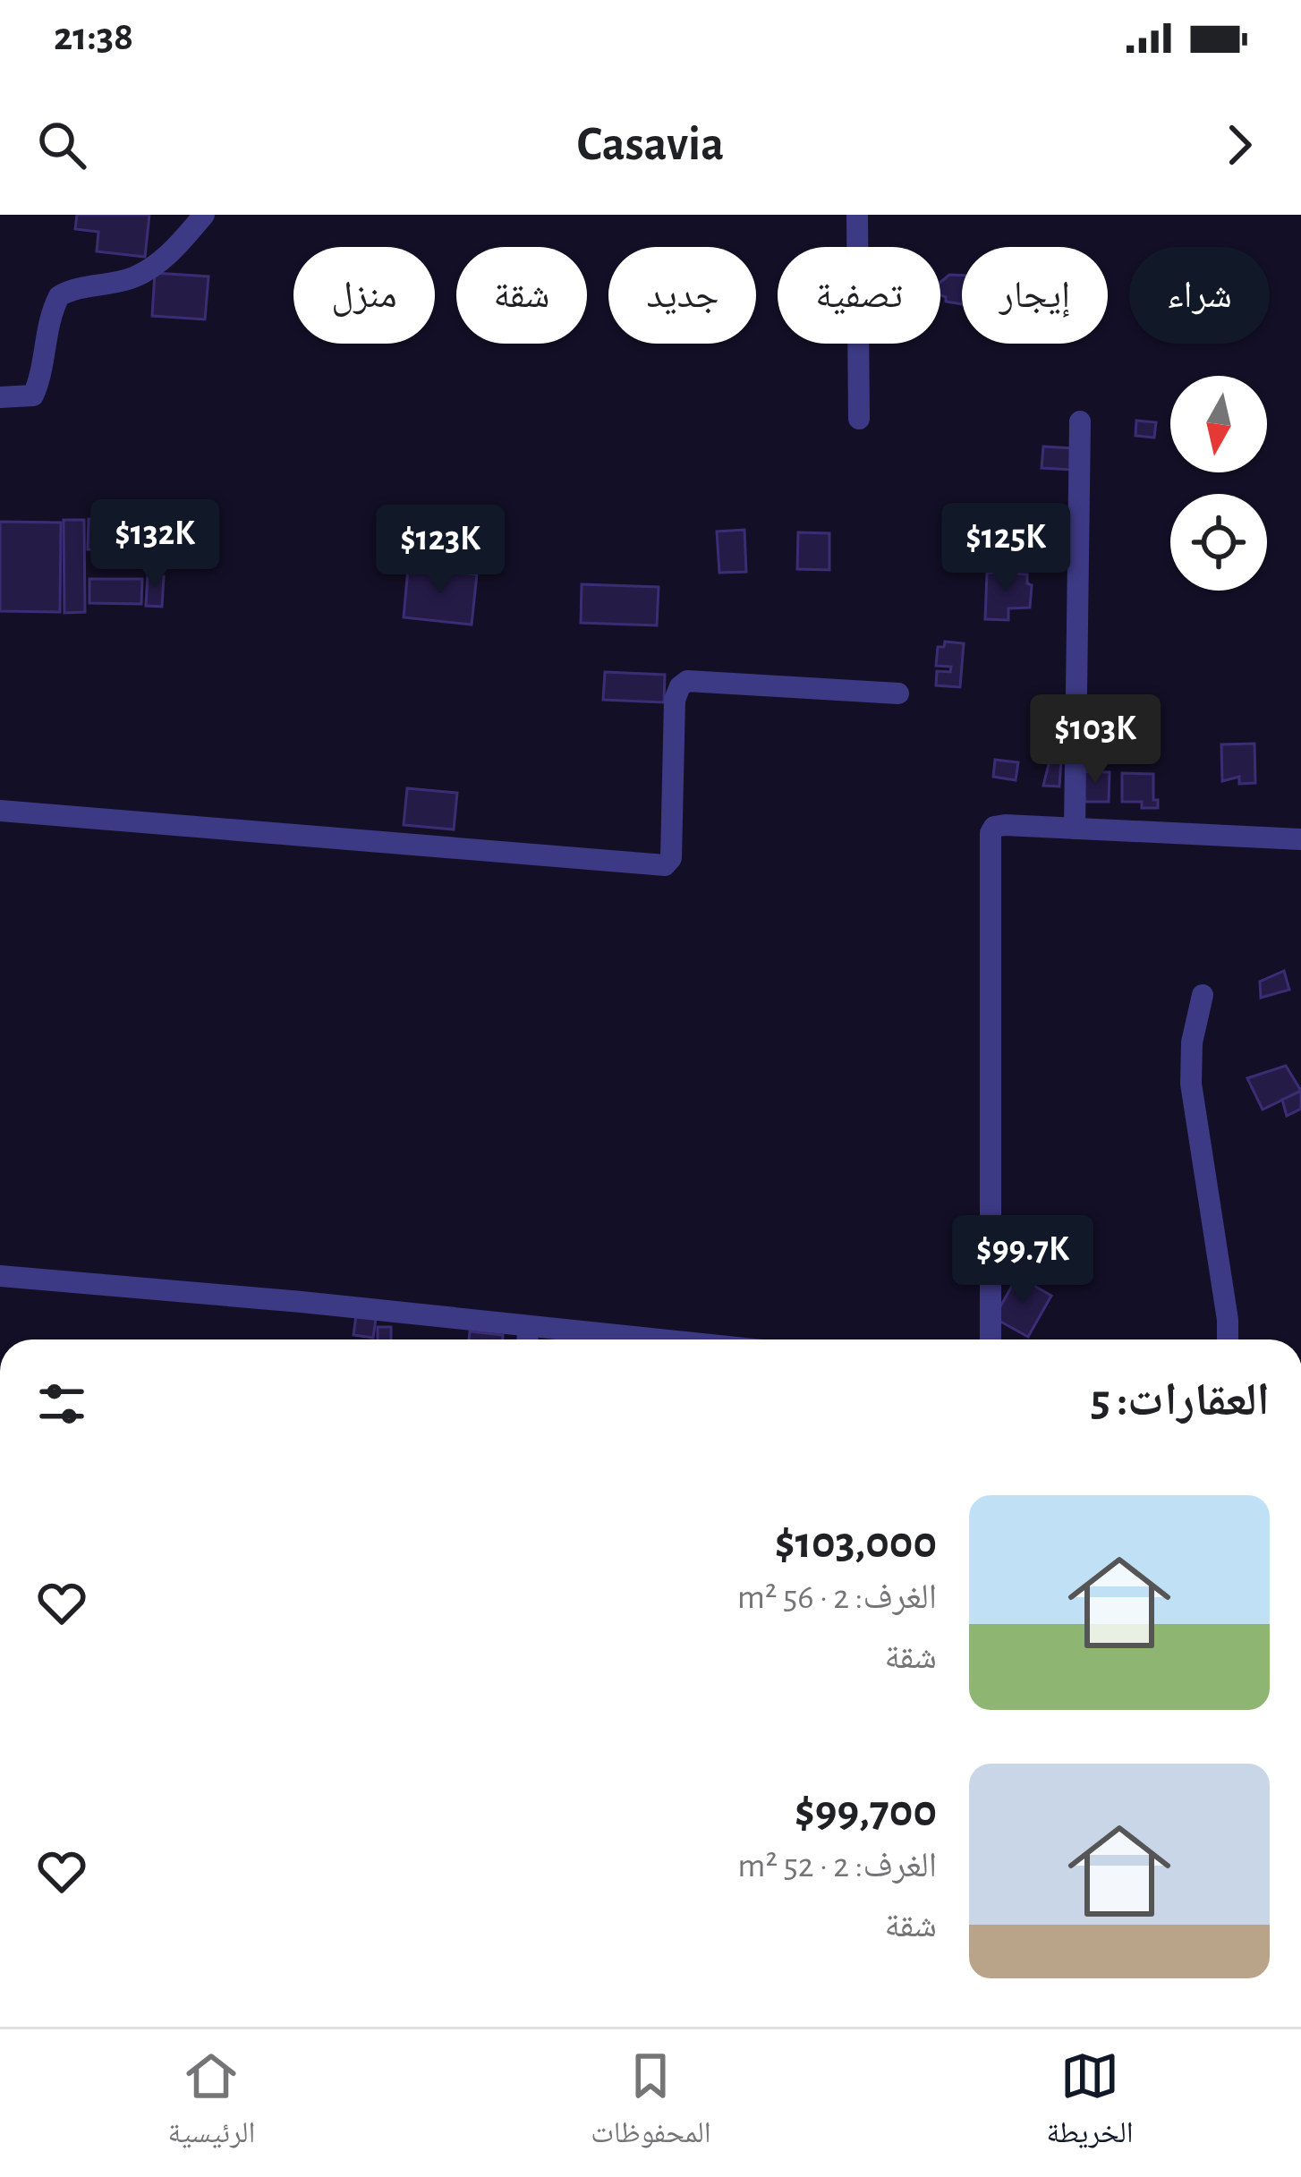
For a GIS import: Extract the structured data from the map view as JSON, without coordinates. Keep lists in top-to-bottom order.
{
  "north": "bottom",
  "page": {
    "status": "21:38",
    "header": "Casavia",
    "chip": [
      "شراء",
      "إيجار",
      "تصفية",
      "جديد",
      "شقة",
      "منزل"
    ],
    "price": [
      "$132K",
      "$125K",
      "$123K",
      "$103K",
      "$99.7K"
    ],
    "heading": "العقارات: 5",
    "list": [
      {
        "name": "$103,000",
        "note": "الغرف: 2 · 56 m² · شقة"
      },
      {
        "name": "$99,700",
        "note": "الغرف: 2 · 52 m² · شقة"
      }
    ],
    "tabs": ["الخريطة", "المحفوظات", "الرئيسية"]
  }
}
